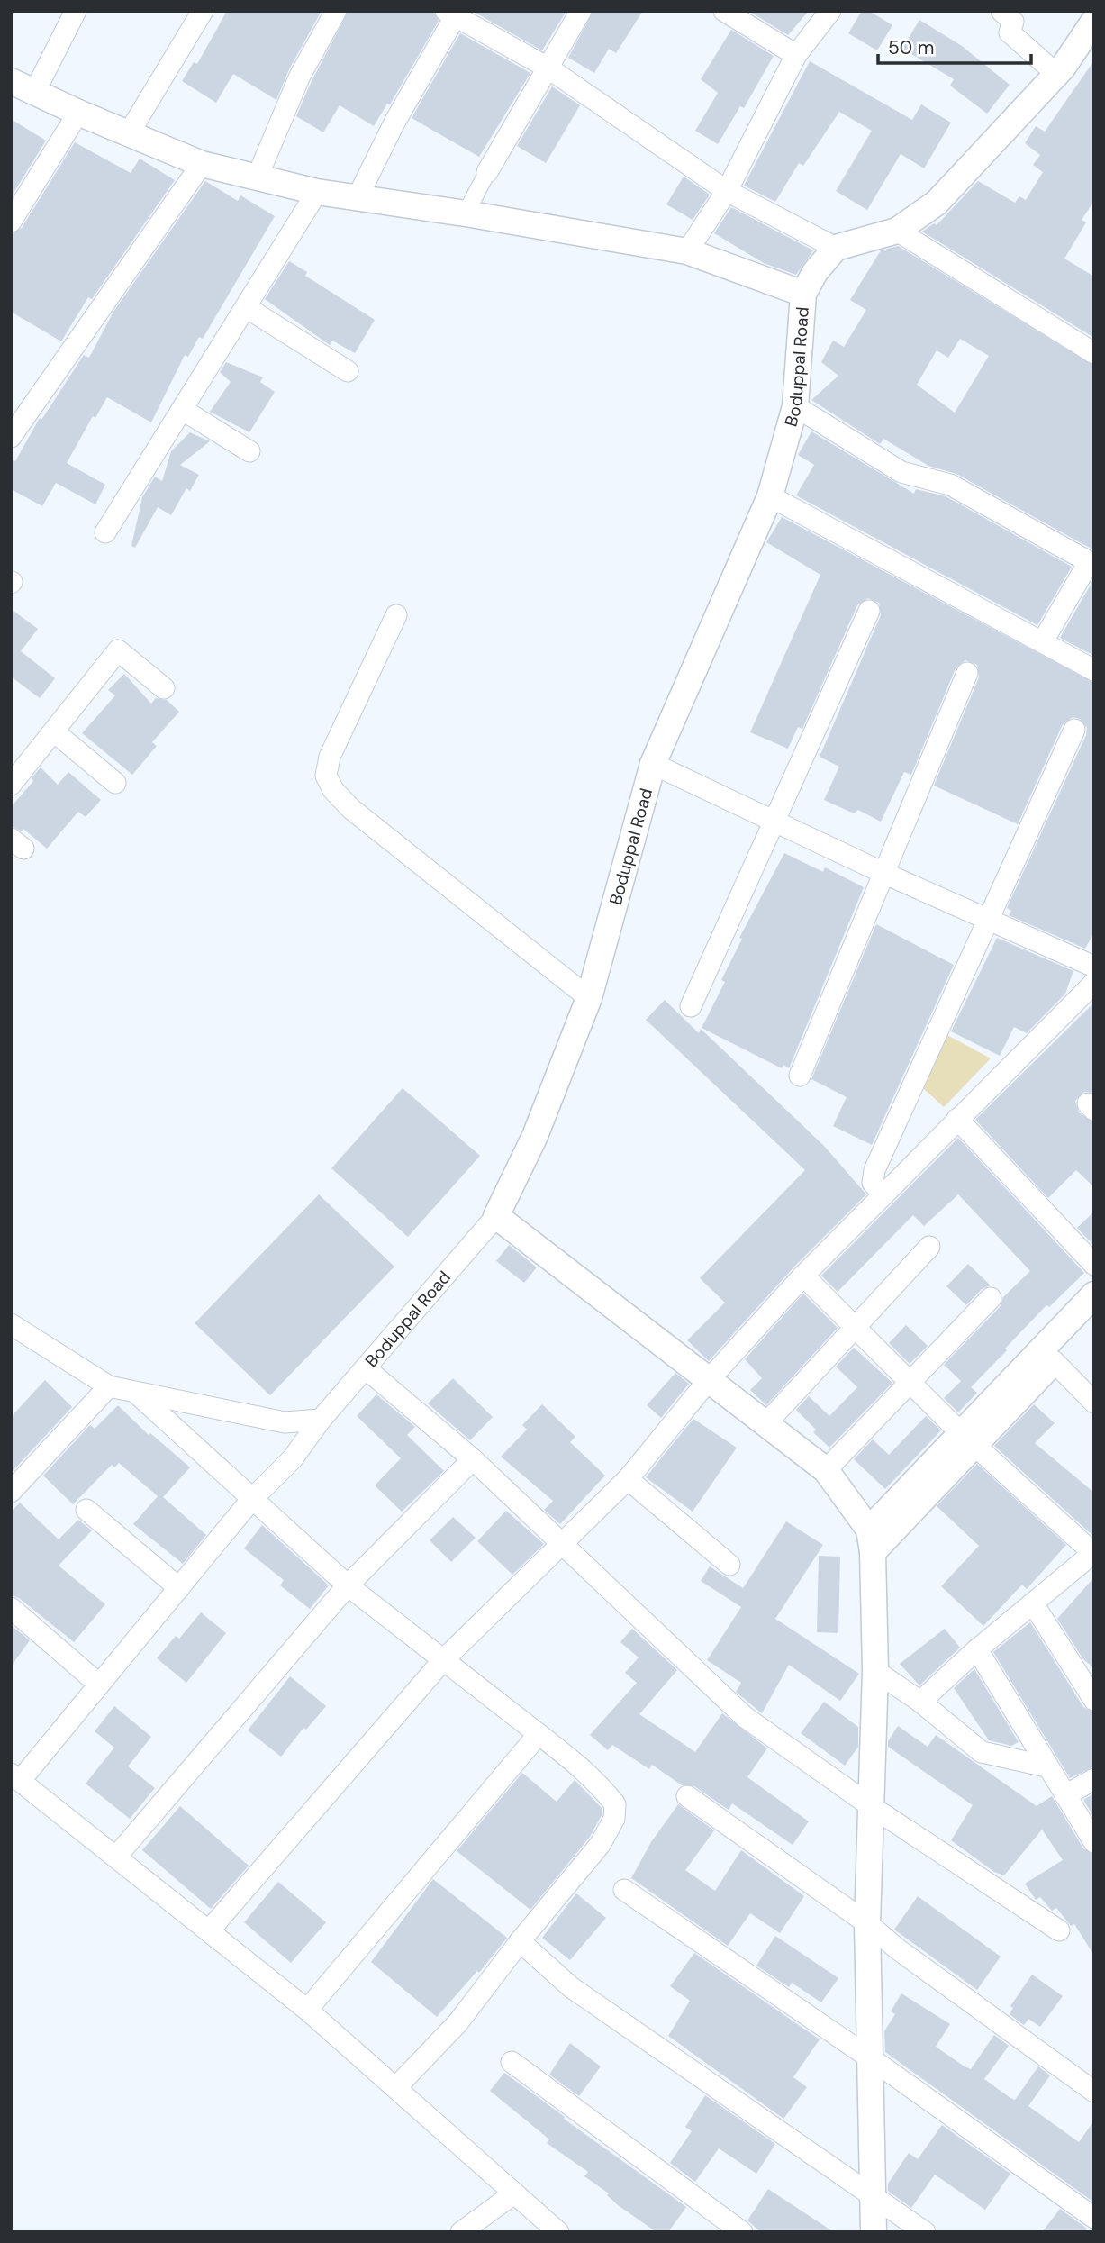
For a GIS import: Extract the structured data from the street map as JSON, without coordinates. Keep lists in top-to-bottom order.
{
  "streets": {
    "street": ["Boduppal Road"]
  },
  "scale_bar": "50 m"
}
